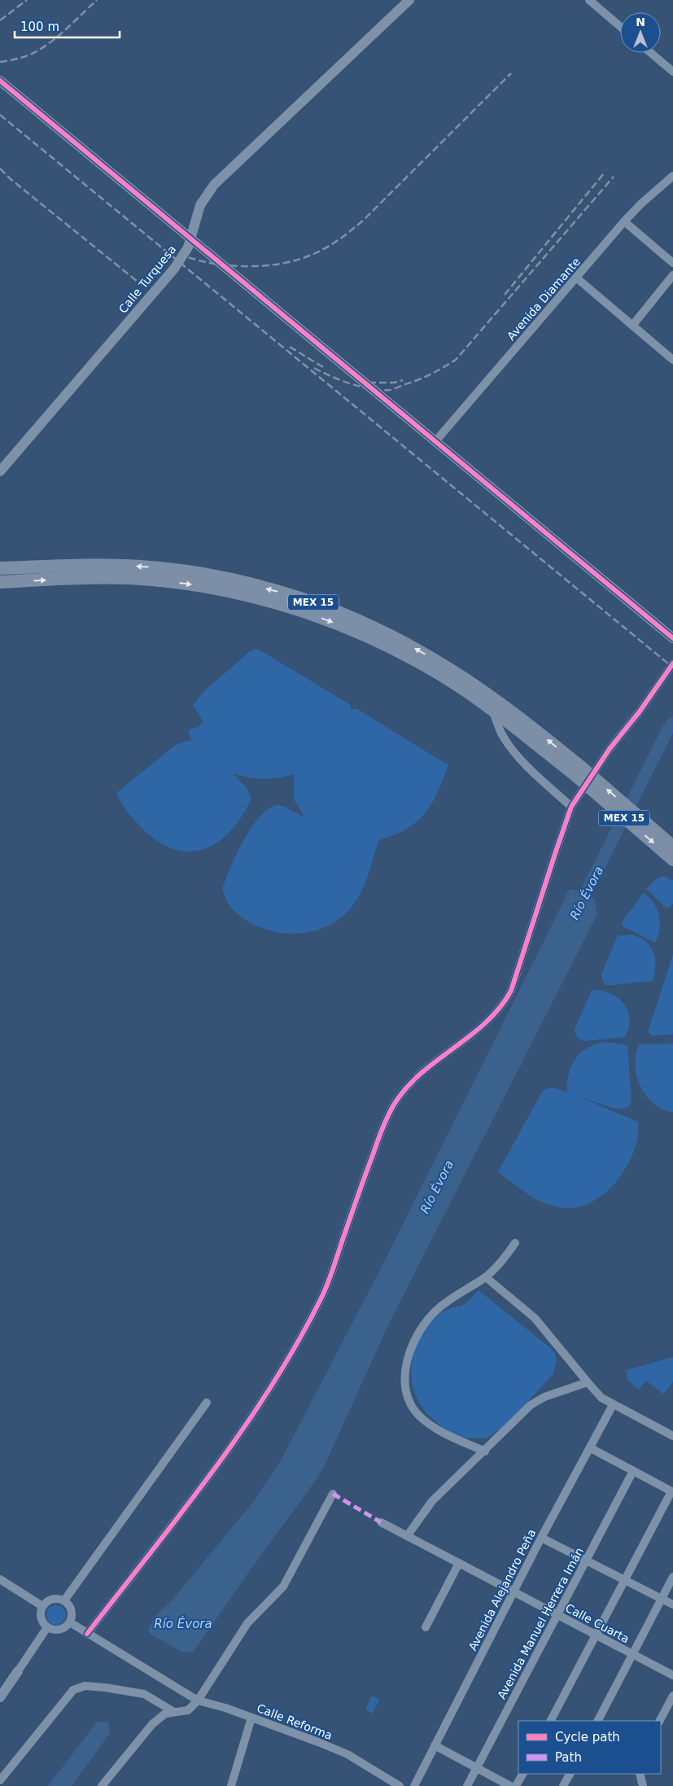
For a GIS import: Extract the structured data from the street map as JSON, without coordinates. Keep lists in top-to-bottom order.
{
  "streets": {
    "main road": ["MEX 15"],
    "street": [
      "Calle Turquesa",
      "Avenida Diamante",
      "Avenida Alejandro Peña",
      "Avenida Manuel Herrera Imán",
      "Calle Cuarta",
      "Calle Reforma"
    ]
  },
  "crossings": [
    ["Avenida Alejandro Peña", "Calle Cuarta"],
    ["Avenida Manuel Herrera Imán", "Calle Cuarta"]
  ],
  "water": ["Río Évora"],
  "legend": ["Cycle path", "Path"],
  "scale_bar": "100 m",
  "north": "top"
}
